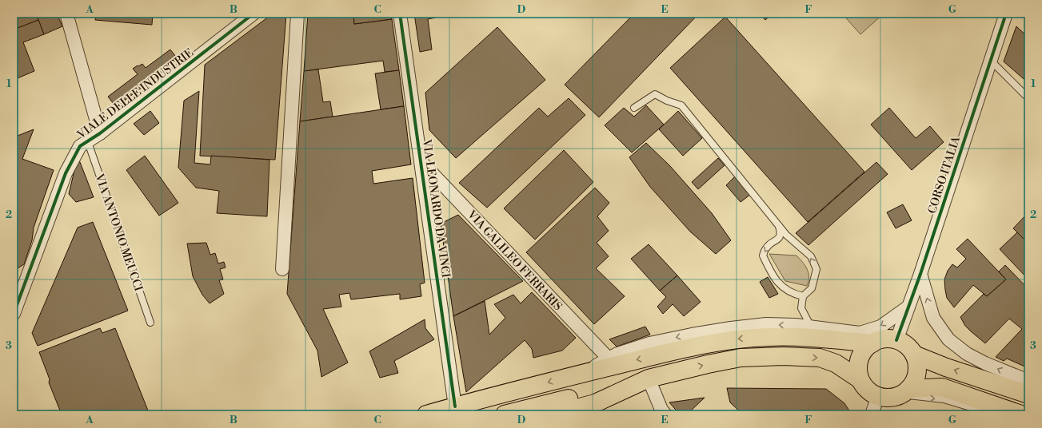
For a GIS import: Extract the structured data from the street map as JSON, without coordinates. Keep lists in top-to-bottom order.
{
  "streets": {
    "street": [
      "VIALE DELLE INDUSTRIE",
      "CORSO ITALIA",
      "VIA LEONARDO DA VINCI",
      "VIA GALILEO FERRARIS"
    ],
    "lane": ["VIA ANTONIO MEUCCI"]
  },
  "crossings": [
    ["VIALE DELLE INDUSTRIE", "VIA ANTONIO MEUCCI"],
    ["VIA LEONARDO DA VINCI", "VIA GALILEO FERRARIS"]
  ],
  "grid": {
    "columns": [
      "A",
      "B",
      "C",
      "D",
      "E",
      "F",
      "G"
    ],
    "rows": ["1", "2", "3"]
  }
}
